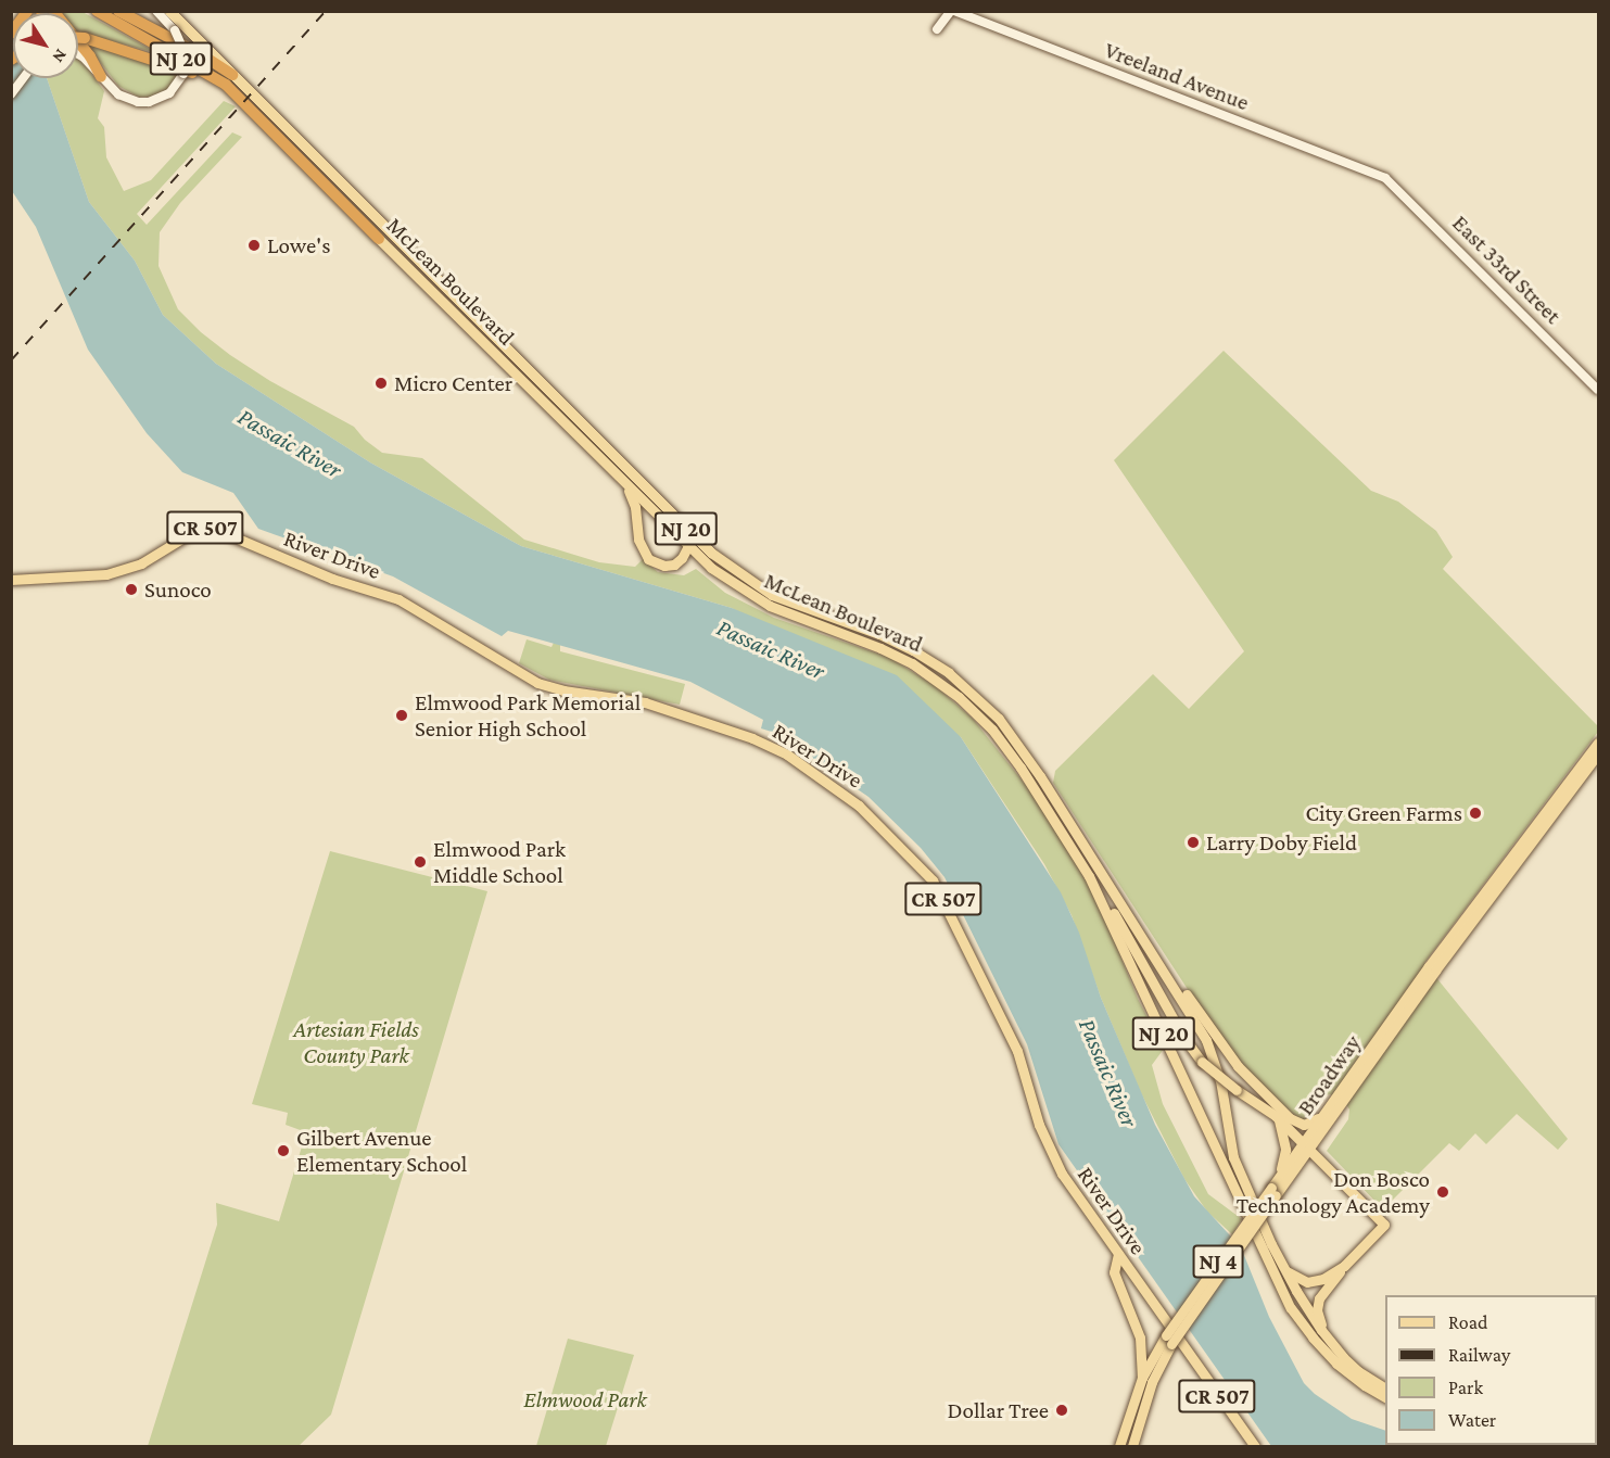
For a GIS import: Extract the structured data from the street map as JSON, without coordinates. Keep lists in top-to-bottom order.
{
  "streets": {
    "highway": ["NJ 20", "McLean Boulevard"],
    "main road": [
      "Vreeland Avenue",
      "East 33rd Street",
      "CR 507",
      "River Drive",
      "Broadway",
      "NJ 4"
    ]
  },
  "crossings": [
    ["Vreeland Avenue", "East 33rd Street"]
  ],
  "water": ["Passaic River"],
  "parks": ["Artesian Fields County Park", "Elmwood Park"],
  "places": [
    "Lowe's",
    "Micro Center",
    "Sunoco",
    "Elmwood Park Memorial Senior High School",
    "City Green Farms",
    "Larry Doby Field",
    "Elmwood Park Middle School",
    "Gilbert Avenue Elementary School",
    "Don Bosco Technology Academy",
    "Dollar Tree"
  ],
  "legend": [
    "Road",
    "Railway",
    "Park",
    "Water"
  ],
  "north": "bottom right"
}
